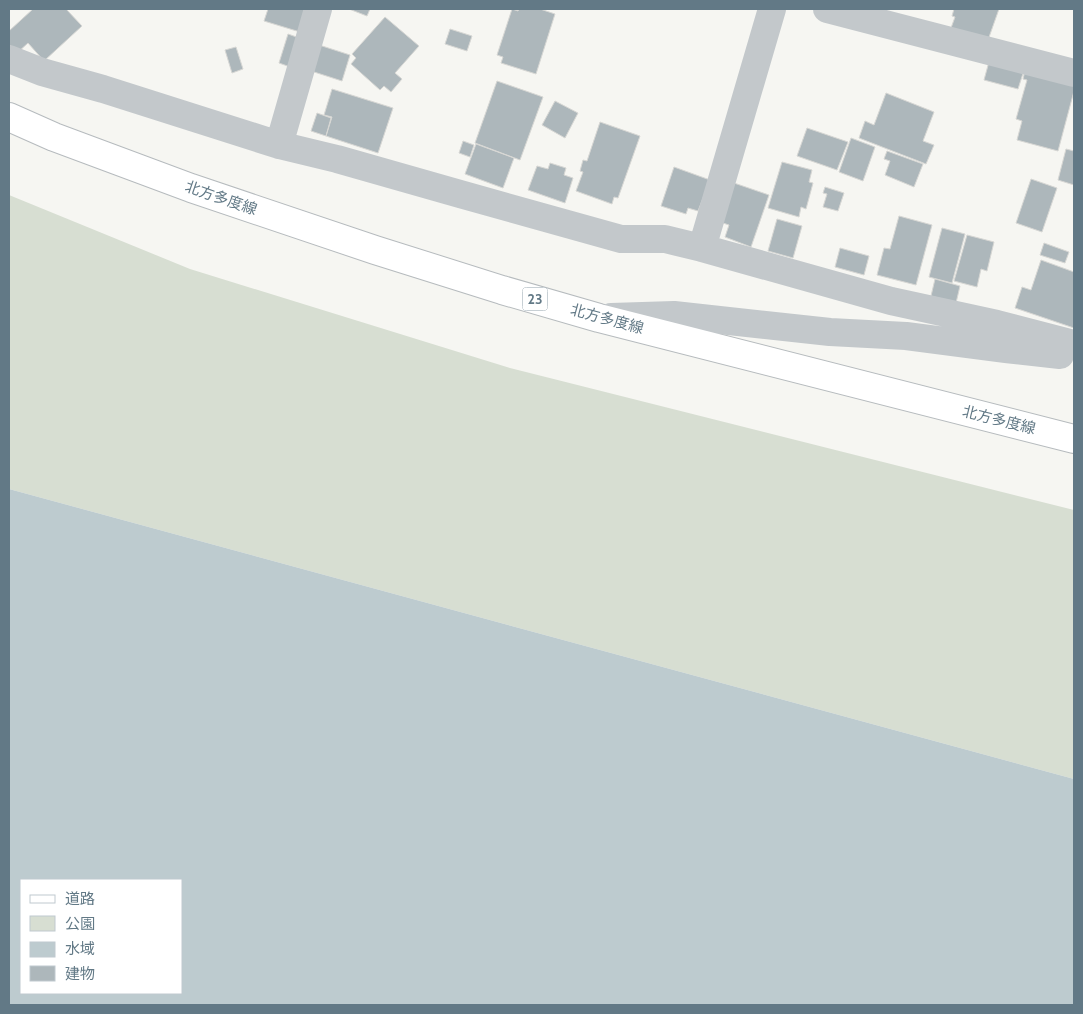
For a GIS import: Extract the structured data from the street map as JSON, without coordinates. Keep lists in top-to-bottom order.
{
  "streets": {
    "main road": ["北方多度線", "23"]
  },
  "legend": [
    "道路",
    "公園",
    "水域",
    "建物"
  ]
}
